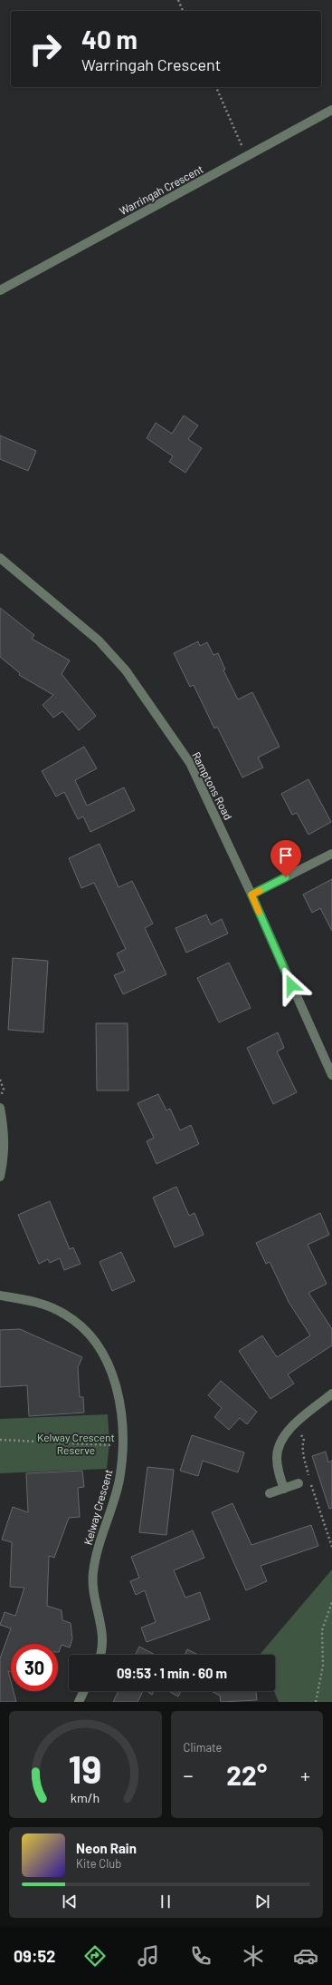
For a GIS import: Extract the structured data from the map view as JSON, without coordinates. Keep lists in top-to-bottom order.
{
  "streets": {
    "street": ["Warringah Crescent", "Ramptons Road", "Kelway Crescent"]
  },
  "parks": ["Kelway Crescent Reserve"],
  "page": {
    "turn": ["40 m", "Warringah Crescent"],
    "limit": "30",
    "trip": "09:53 · 1 min · 60 m",
    "tile": "Climate",
    "heat": ["−", "22°", "+"],
    "song": ["Neon Rain", "Kite Club"],
    "tabs": "09:52",
    "gauge": ["19", "km/h"]
  }
}
